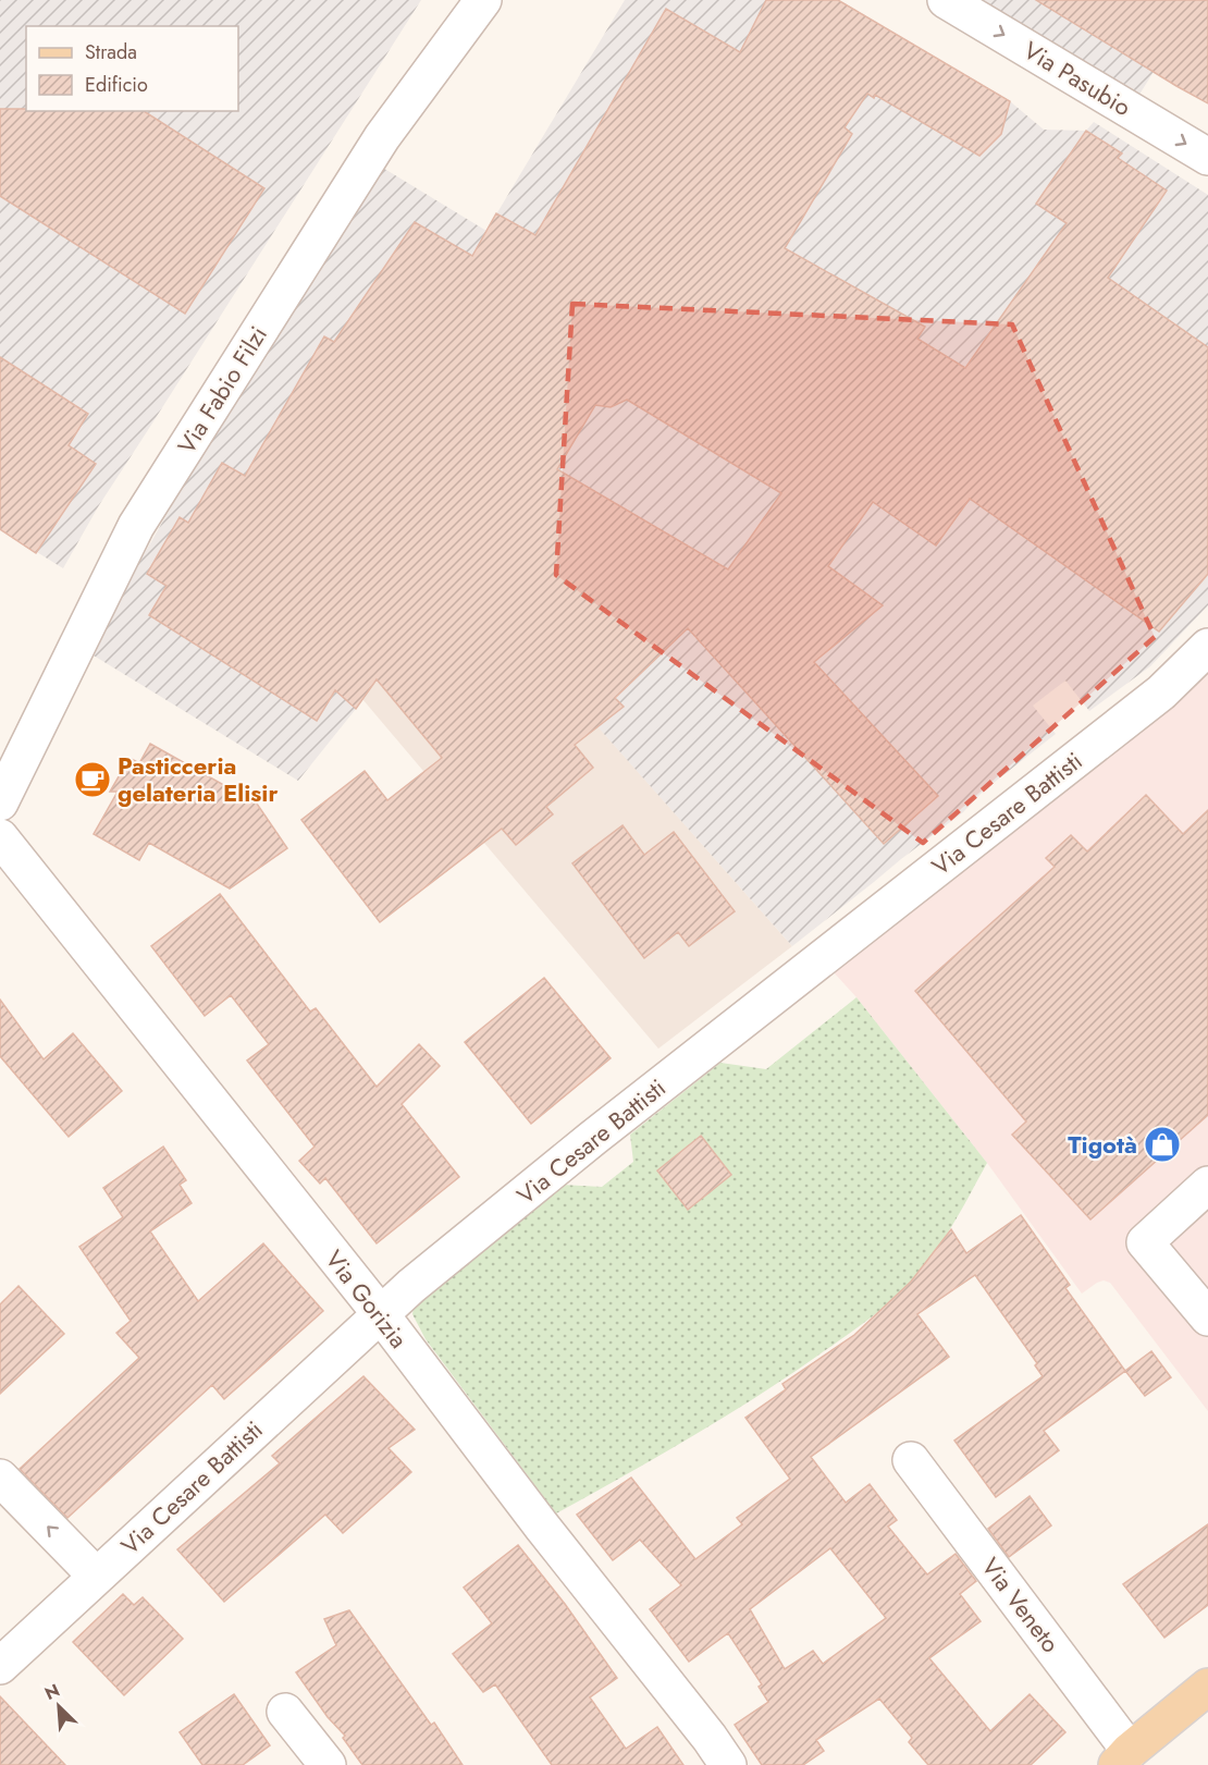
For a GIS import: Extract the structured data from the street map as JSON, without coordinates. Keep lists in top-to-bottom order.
{
  "streets": {
    "street": [
      "Via Pasubio",
      "Via Fabio Filzi",
      "Via Cesare Battisti",
      "Via Gorizia",
      "Via Veneto"
    ]
  },
  "crossings": [
    ["Via Cesare Battisti", "Via Gorizia"]
  ],
  "one_way": ["Via Pasubio"],
  "places": {
    "cafe": ["Pasticceria gelateria Elisir"],
    "shop": ["Tigotà"]
  },
  "legend": ["Strada", "Edificio"],
  "north": "top left"
}
